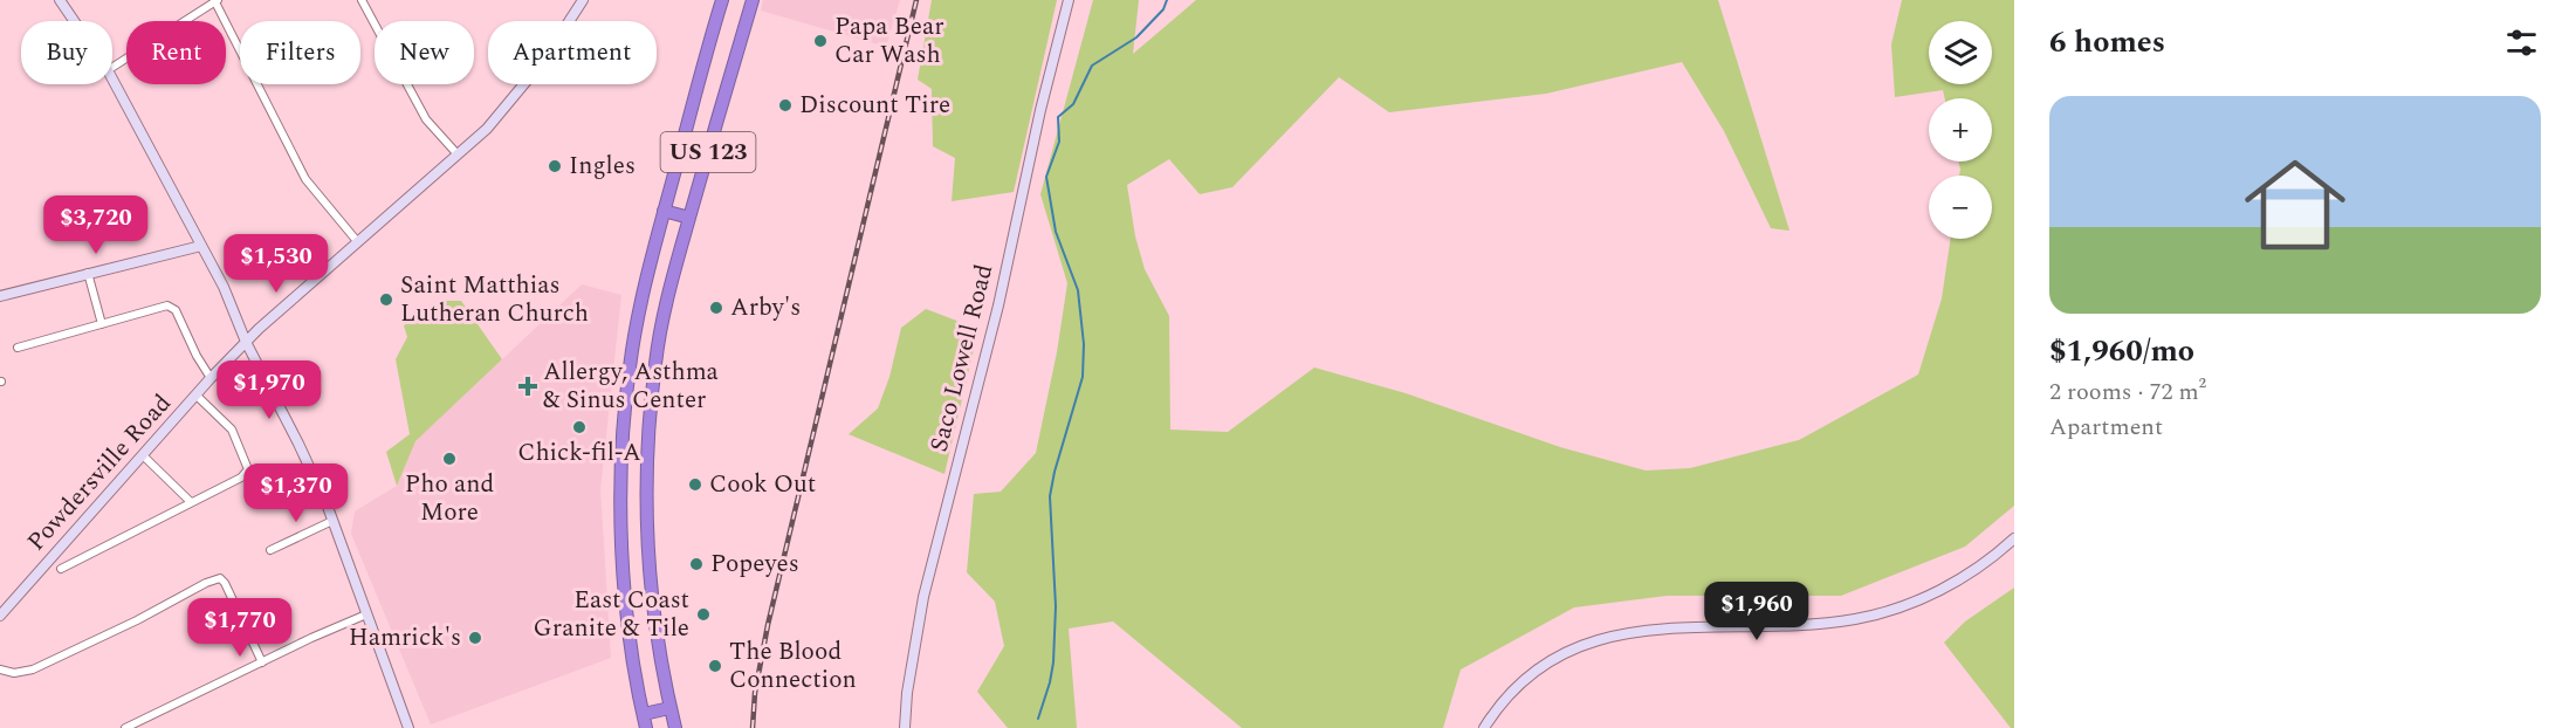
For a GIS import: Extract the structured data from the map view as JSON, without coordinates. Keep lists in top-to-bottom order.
{
  "streets": {
    "highway": ["US 123"],
    "street": ["Saco Lowell Road", "Powdersville Road"]
  },
  "places": {
    "other": [
      "Papa Bear Car Wash",
      "Discount Tire",
      "Ingles",
      "Saint Matthias Lutheran Church",
      "Arby's",
      "Chick-fil-A",
      "Pho and More",
      "Cook Out",
      "Popeyes",
      "East Coast Granite & Tile",
      "Hamrick's",
      "The Blood Connection"
    ],
    "health": ["Allergy, Asthma & Sinus Center"]
  },
  "page": {
    "heading": "6 homes",
    "map_buttons": ["+", "−"],
    "chip": [
      "Buy",
      "Rent",
      "Filters",
      "New",
      "Apartment"
    ],
    "list": [
      {
        "name": "$1,960/mo",
        "note": "2 rooms · 72 m² · Apartment"
      }
    ],
    "price": [
      "$3,720",
      "$1,530",
      "$1,970",
      "$1,370",
      "$1,960",
      "$1,770"
    ]
  }
}
